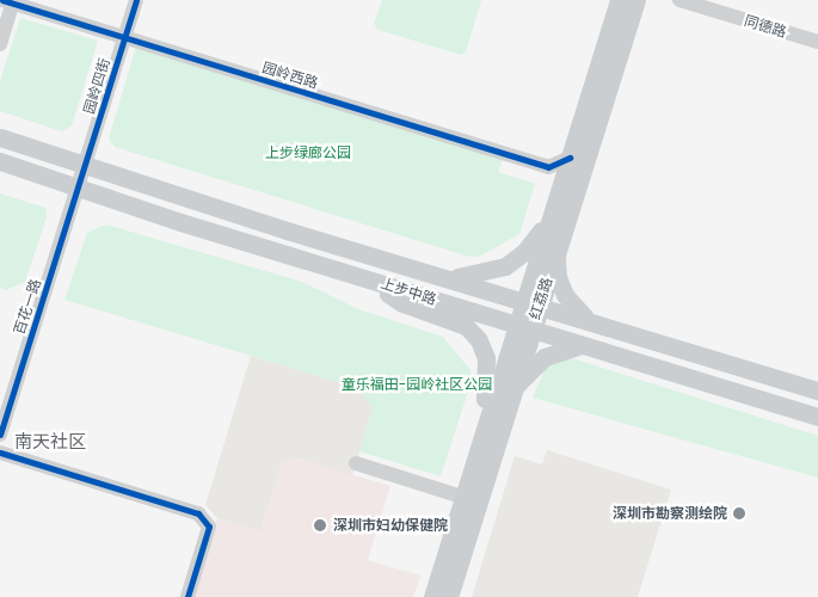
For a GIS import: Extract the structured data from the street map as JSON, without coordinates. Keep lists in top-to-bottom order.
{
  "streets": {
    "main road": ["上步中路", "红荔路"],
    "street": [
      "同德路",
      "园岭西路",
      "园岭四街",
      "百花一路"
    ]
  },
  "crossings": [
    ["园岭西路", "园岭四街"],
    ["园岭西路", "红荔路"],
    ["园岭四街", "上步中路"],
    ["园岭四街", "百花一路"],
    ["上步中路", "红荔路"],
    ["上步中路", "百花一路"]
  ],
  "districts": ["南天社区"],
  "parks": ["上步绿廊公园", "童乐福田-园岭社区公园"],
  "places": ["深圳市勘察测绘院", "深圳市妇幼保健院"]
}
